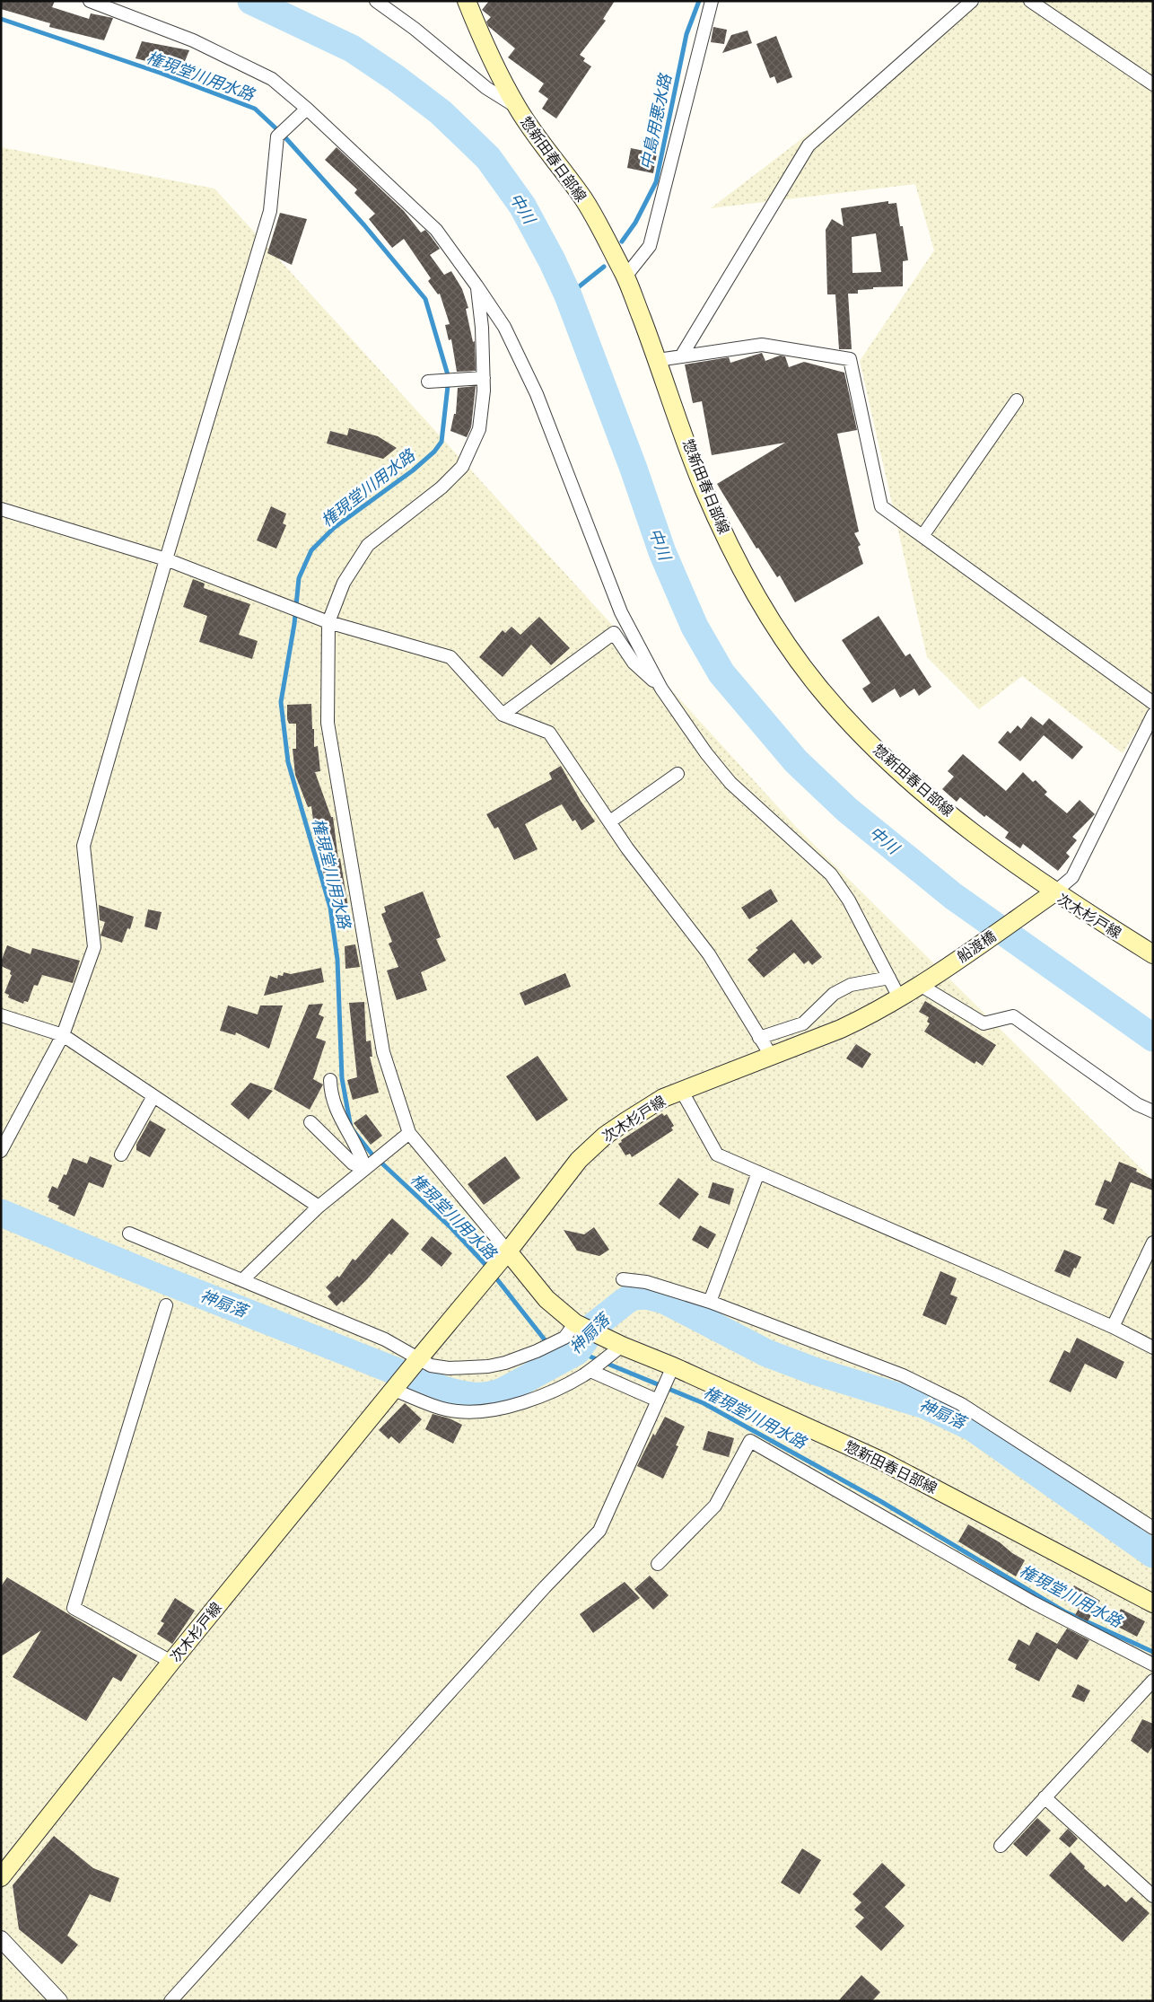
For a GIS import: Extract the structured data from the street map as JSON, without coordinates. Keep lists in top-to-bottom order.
{
  "streets": {
    "main road": ["惣新田春日部線", "次木杉戸線", "船渡橋"]
  },
  "crossings": [
    ["惣新田春日部線", "次木杉戸線"],
    ["次木杉戸線", "船渡橋"]
  ],
  "water": [
    "権現堂川用水路",
    "中島用悪水路",
    "中川",
    "神扇落"
  ]
}
